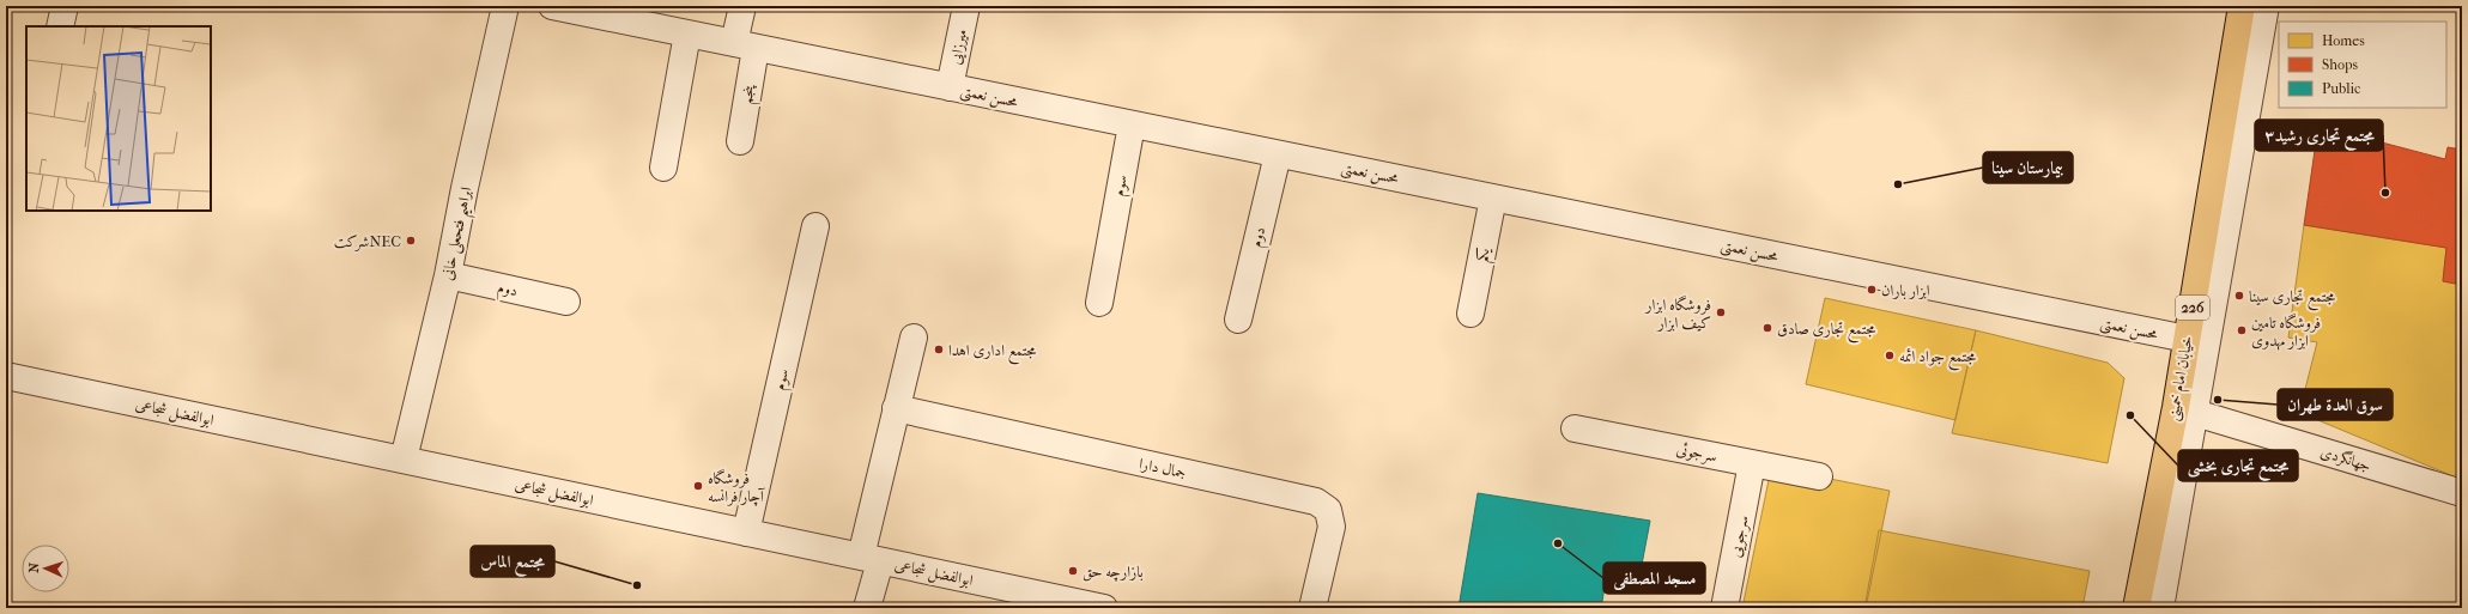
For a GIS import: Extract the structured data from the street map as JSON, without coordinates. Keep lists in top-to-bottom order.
{
  "streets": {
    "main road": ["226", "خیابان امام خمینی"],
    "street": [
      "میرزایی",
      "پنجم",
      "محسن نعمتی",
      "سوم",
      "ابراهیم فتحعلی خانی",
      "دوم",
      "یکم",
      "ابوالفضل شجاعی",
      "سرجوئی",
      "جهانگردی",
      "جمال دارا",
      "سرجویی"
    ]
  },
  "crossings": [
    ["میرزایی", "محسن نعمتی"],
    ["پنجم", "محسن نعمتی"],
    ["محسن نعمتی", "سوم"],
    ["محسن نعمتی", "دوم"],
    ["محسن نعمتی", "یکم"],
    ["محسن نعمتی", "خیابان امام خمینی"],
    ["سوم", "ابوالفضل شجاعی"],
    ["ابراهیم فتحعلی خانی", "دوم"],
    ["ابراهیم فتحعلی خانی", "ابوالفضل شجاعی"],
    ["خیابان امام خمینی", "جهانگردی"],
    ["سرجوئی", "سرجویی"]
  ],
  "places": [
    "بیمارستان سینا",
    "مجتمع تجاری رشید۳",
    "شرکتNEC",
    "ابزار باران",
    "مجتمع تجاری سینا",
    "فروشگاه ابزار کیف ابزار",
    "مجتمع تجاری صادق",
    "فروشگاه تامین ابزار مهدوی",
    "مجتمع اداری اهدا",
    "مجتمع جواد ائمه",
    "سوق العدة طهران",
    "مجتمع تجاری بخشی",
    "فروشگاه آچار فرانسه",
    "مسجد المصطفی",
    "بازارچه حق",
    "مجتمع الماس"
  ],
  "legend": ["Homes", "Shops", "Public"],
  "north": "left"
}
